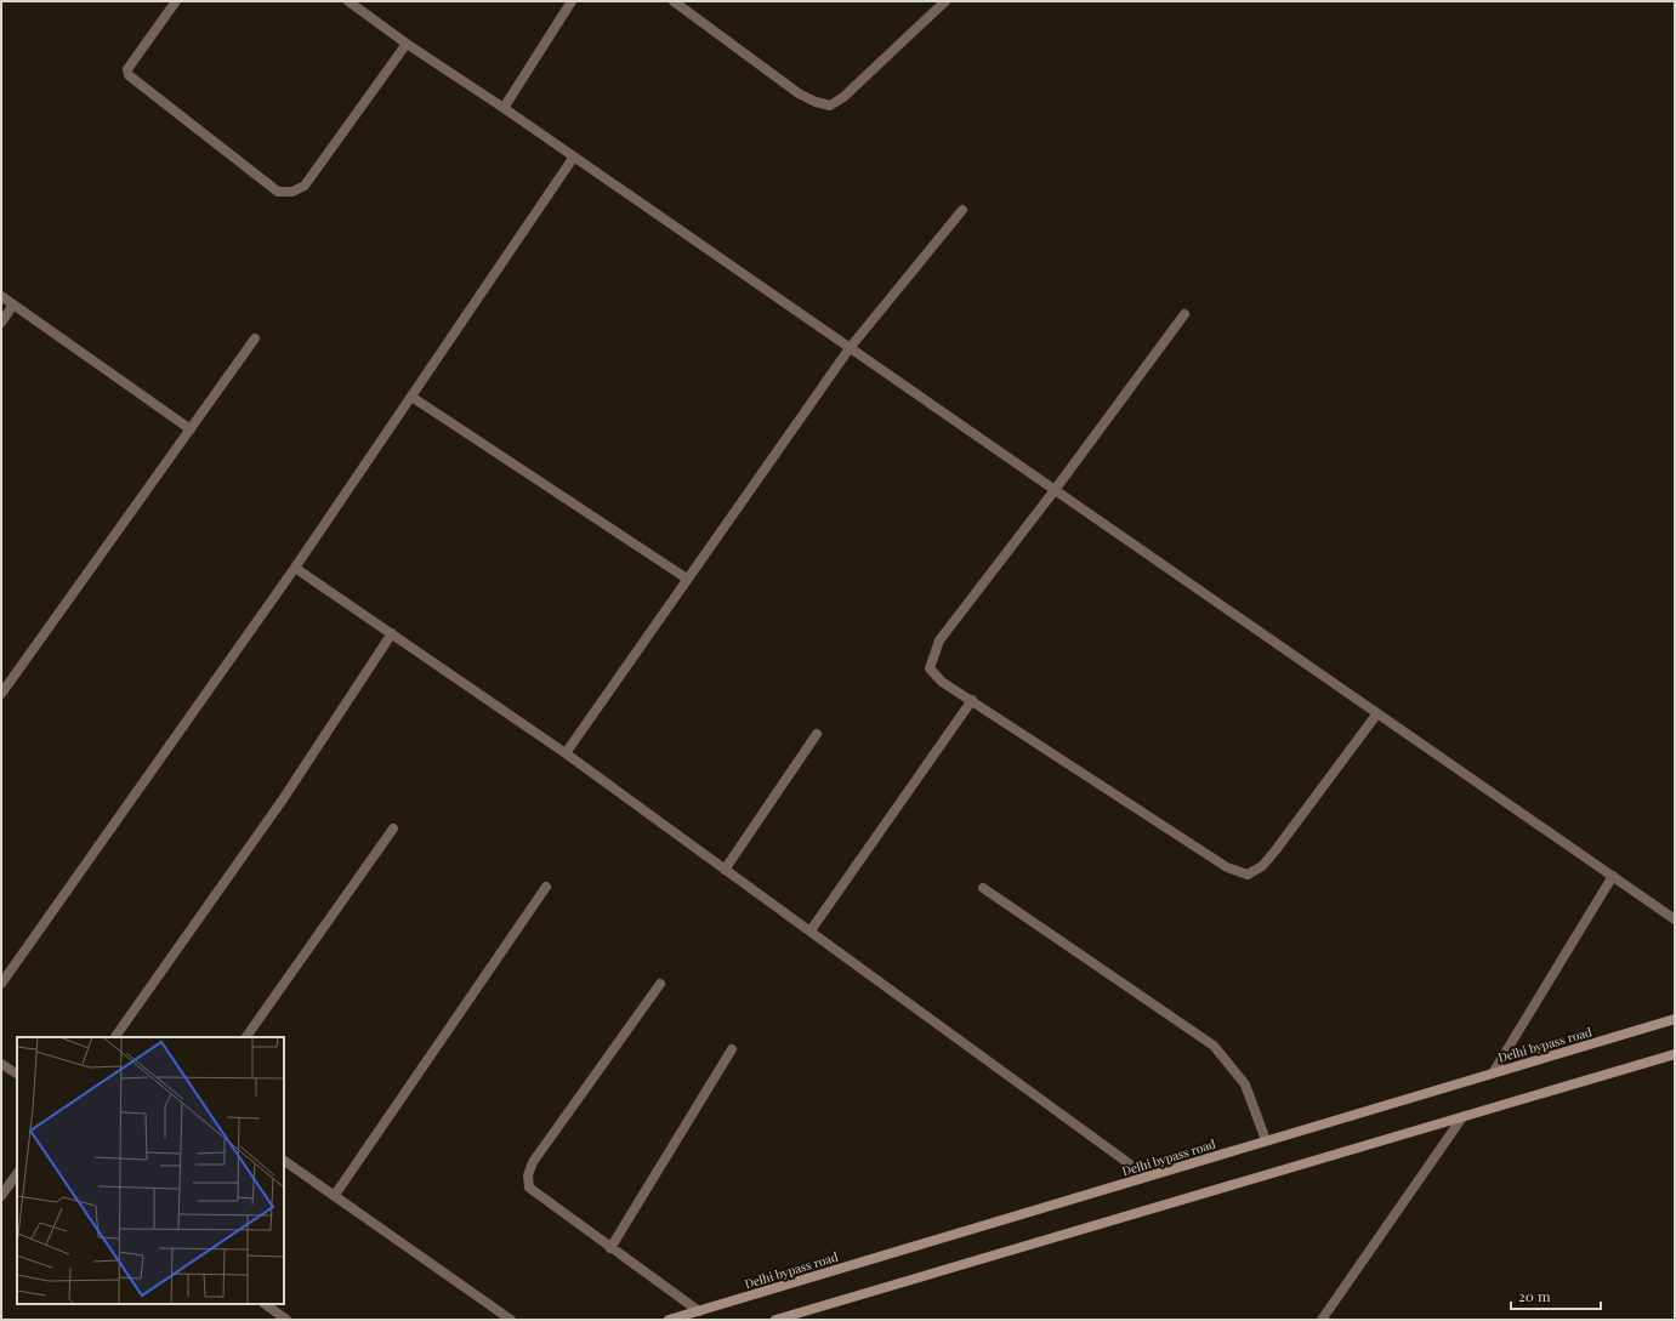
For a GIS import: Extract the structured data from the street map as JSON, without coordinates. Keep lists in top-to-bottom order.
{
  "streets": {
    "main road": ["Delhi bypass road"]
  },
  "scale_bar": "20 m"
}
